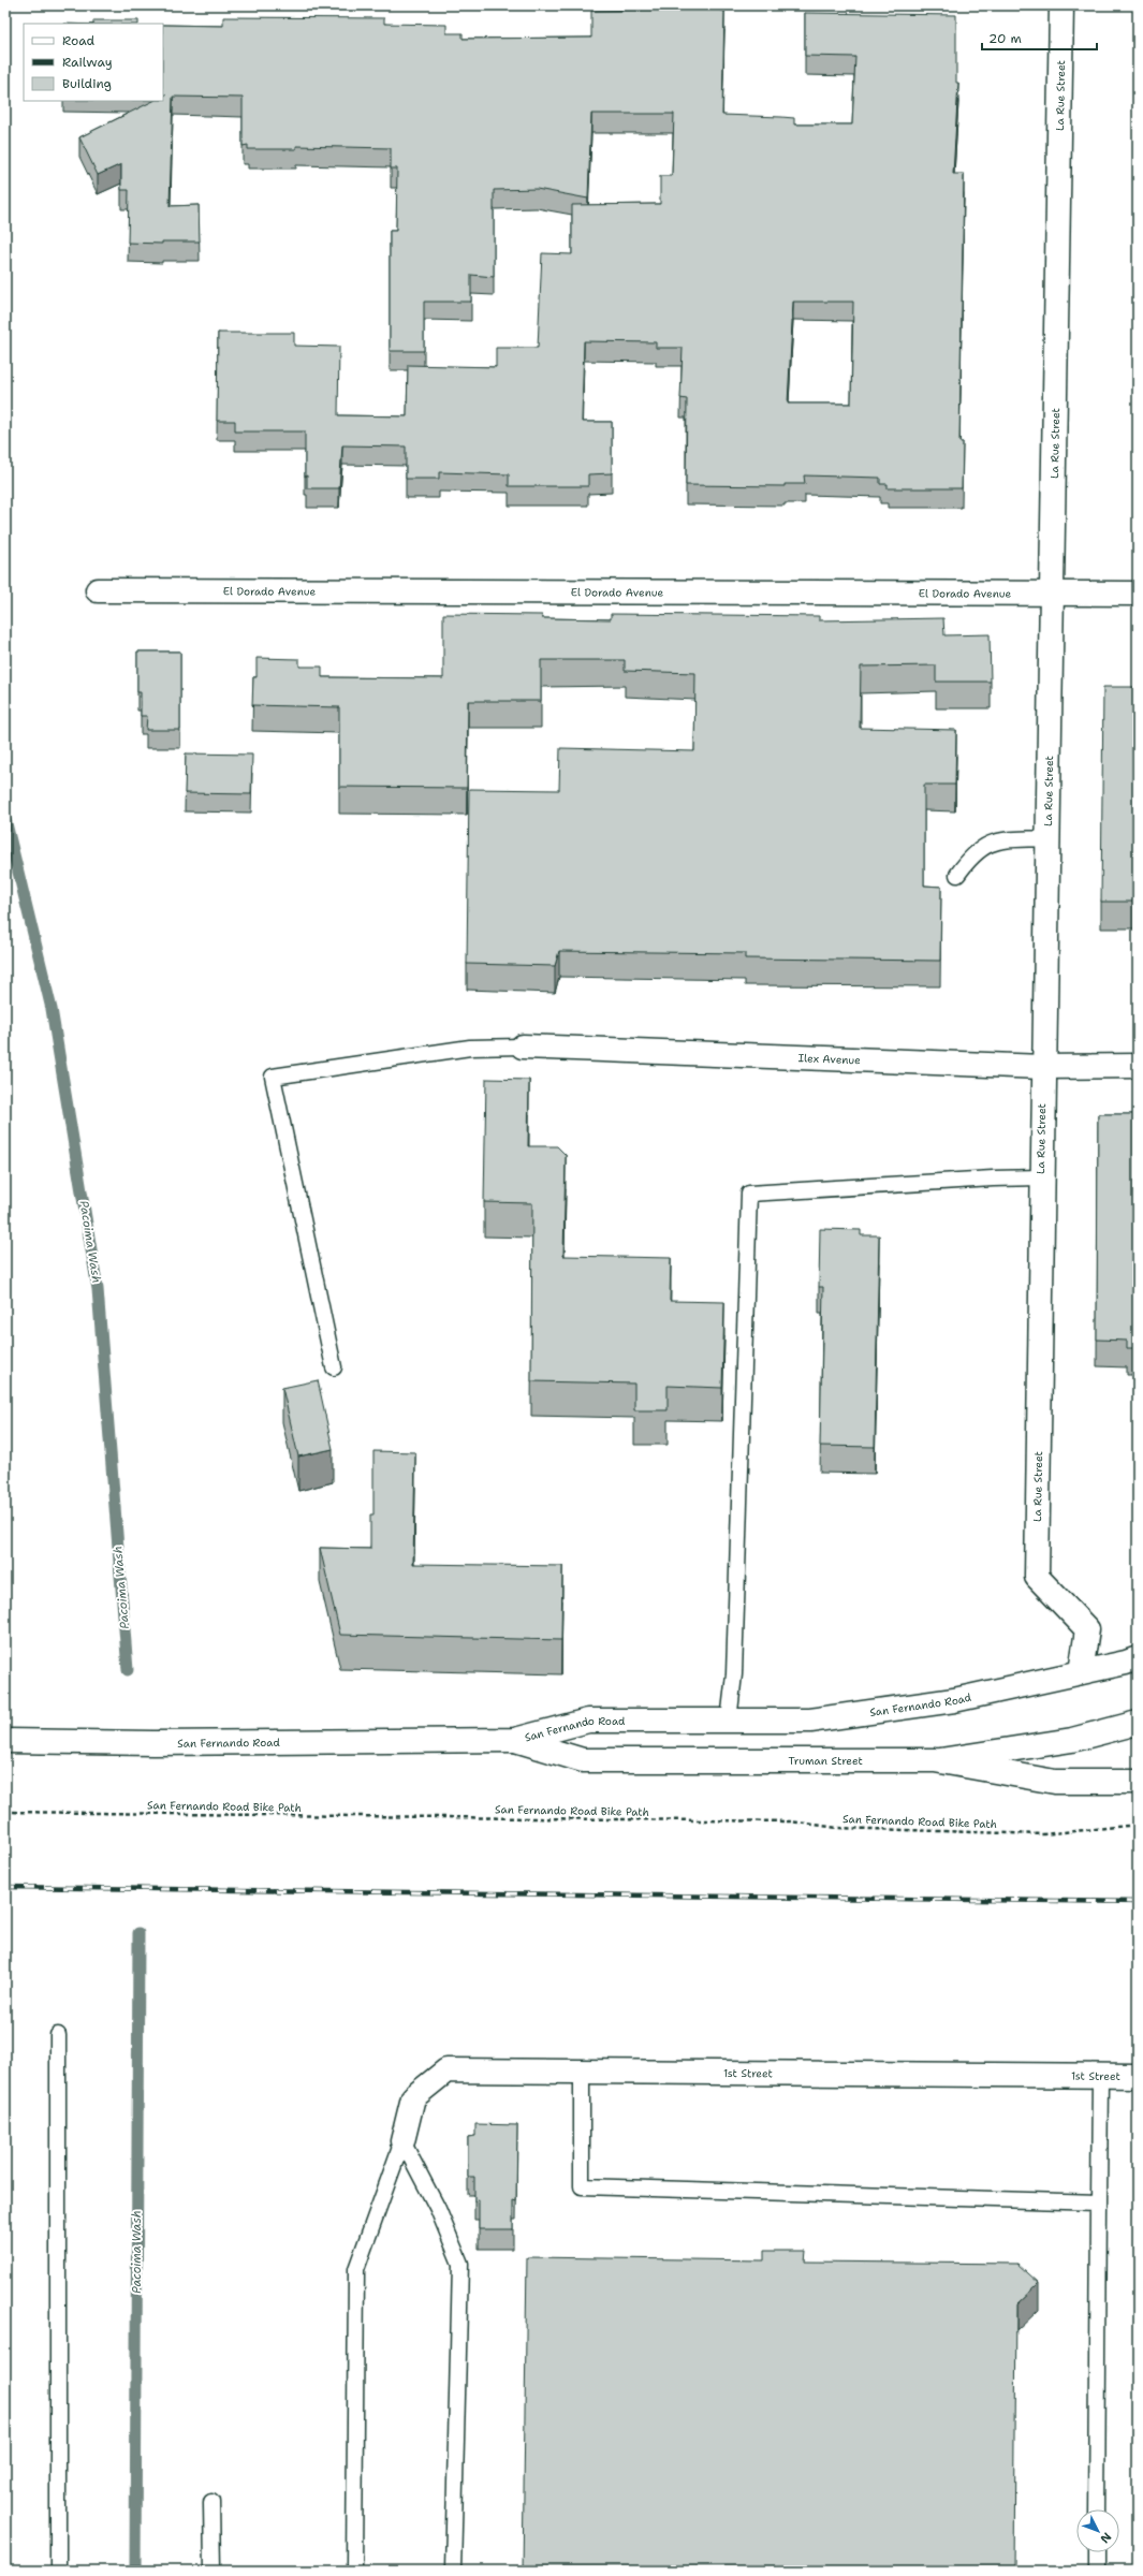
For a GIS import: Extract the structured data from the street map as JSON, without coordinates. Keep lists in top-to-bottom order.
{
  "streets": {
    "street": [
      "La Rue Street",
      "El Dorado Avenue",
      "Ilex Avenue",
      "San Fernando Road",
      "Truman Street",
      "1st Street"
    ],
    "path": ["San Fernando Road Bike Path"]
  },
  "crossings": [
    ["La Rue Street", "El Dorado Avenue"],
    ["La Rue Street", "Ilex Avenue"],
    ["La Rue Street", "San Fernando Road"],
    ["San Fernando Road", "Truman Street"]
  ],
  "water": ["Pacoima Wash"],
  "legend": ["Road", "Railway", "Building"],
  "scale_bar": "20 m",
  "north": "bottom right"
}
